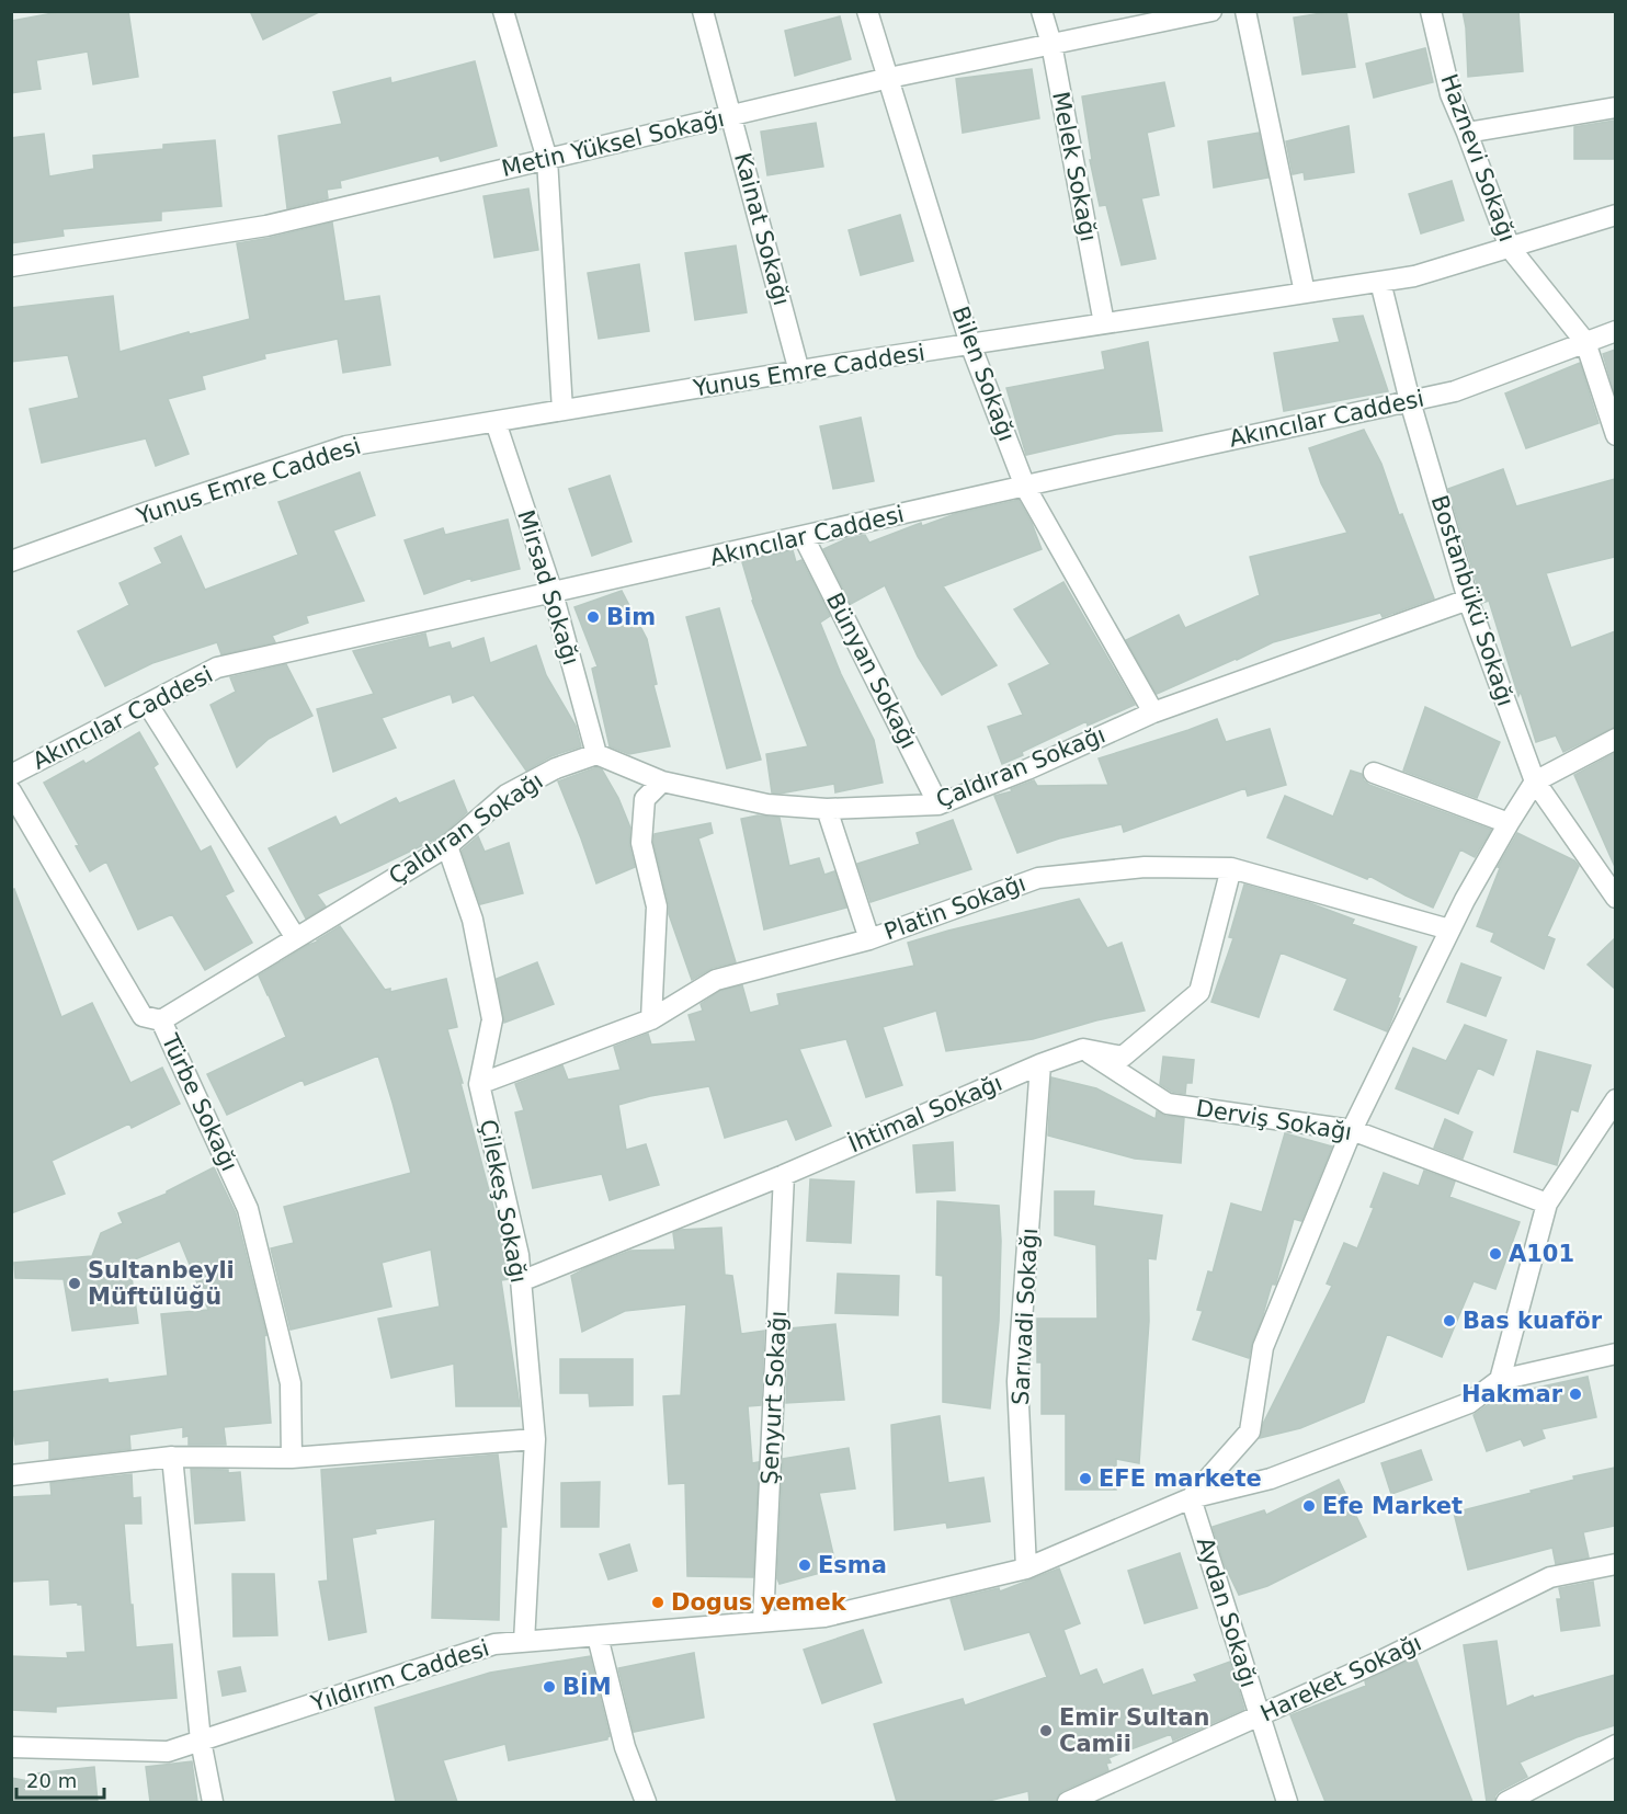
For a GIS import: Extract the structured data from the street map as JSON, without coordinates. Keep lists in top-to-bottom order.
{
  "streets": {
    "street": [
      "Metin Yüksel Sokağı",
      "Haznevi Sokağı",
      "Melek Sokağı",
      "Kainat Sokağı",
      "Yunus Emre Caddesi",
      "Bilen Sokağı",
      "Akıncılar Caddesi",
      "Mirsad Sokağı",
      "Bostanbükü Sokağı",
      "Bünyan Sokağı",
      "Çaldıran Sokağı",
      "Platin Sokağı",
      "Türbe Sokağı",
      "İhtimal Sokağı",
      "Derviş Sokağı",
      "Çilekeş Sokağı",
      "Sarıvadi Sokağı",
      "Şenyurt Sokağı",
      "Aydan Sokağı",
      "Yıldırım Caddesi",
      "Hareket Sokağı"
    ]
  },
  "crossings": [
    ["Metin Yüksel Sokağı", "Melek Sokağı"],
    ["Metin Yüksel Sokağı", "Kainat Sokağı"],
    ["Metin Yüksel Sokağı", "Bilen Sokağı"],
    ["Haznevi Sokağı", "Yunus Emre Caddesi"],
    ["Haznevi Sokağı", "Akıncılar Caddesi"],
    ["Melek Sokağı", "Yunus Emre Caddesi"],
    ["Kainat Sokağı", "Yunus Emre Caddesi"],
    ["Yunus Emre Caddesi", "Bilen Sokağı"],
    ["Yunus Emre Caddesi", "Mirsad Sokağı"],
    ["Yunus Emre Caddesi", "Bostanbükü Sokağı"],
    ["Bilen Sokağı", "Akıncılar Caddesi"],
    ["Bilen Sokağı", "Çaldıran Sokağı"],
    ["Akıncılar Caddesi", "Mirsad Sokağı"],
    ["Akıncılar Caddesi", "Bostanbükü Sokağı"],
    ["Akıncılar Caddesi", "Bünyan Sokağı"],
    ["Mirsad Sokağı", "Çaldıran Sokağı"],
    ["Bostanbükü Sokağı", "Çaldıran Sokağı"],
    ["Bünyan Sokağı", "Çaldıran Sokağı"],
    ["Çaldıran Sokağı", "Türbe Sokağı"],
    ["Çaldıran Sokağı", "Çilekeş Sokağı"],
    ["Platin Sokağı", "Çilekeş Sokağı"],
    ["İhtimal Sokağı", "Derviş Sokağı"],
    ["İhtimal Sokağı", "Çilekeş Sokağı"],
    ["İhtimal Sokağı", "Sarıvadi Sokağı"],
    ["İhtimal Sokağı", "Şenyurt Sokağı"],
    ["Çilekeş Sokağı", "Yıldırım Caddesi"],
    ["Sarıvadi Sokağı", "Yıldırım Caddesi"],
    ["Şenyurt Sokağı", "Yıldırım Caddesi"],
    ["Aydan Sokağı", "Yıldırım Caddesi"],
    ["Aydan Sokağı", "Hareket Sokağı"]
  ],
  "places": [
    "Bim",
    "A101",
    "Sultanbeyli Müftülüğü",
    "Bas kuaför",
    "Hakmar",
    "EFE markete",
    "Efe Market",
    "Esma",
    "Dogus yemek",
    "BİM",
    "Emir Sultan Camii"
  ],
  "scale_bar": "20 m"
}
